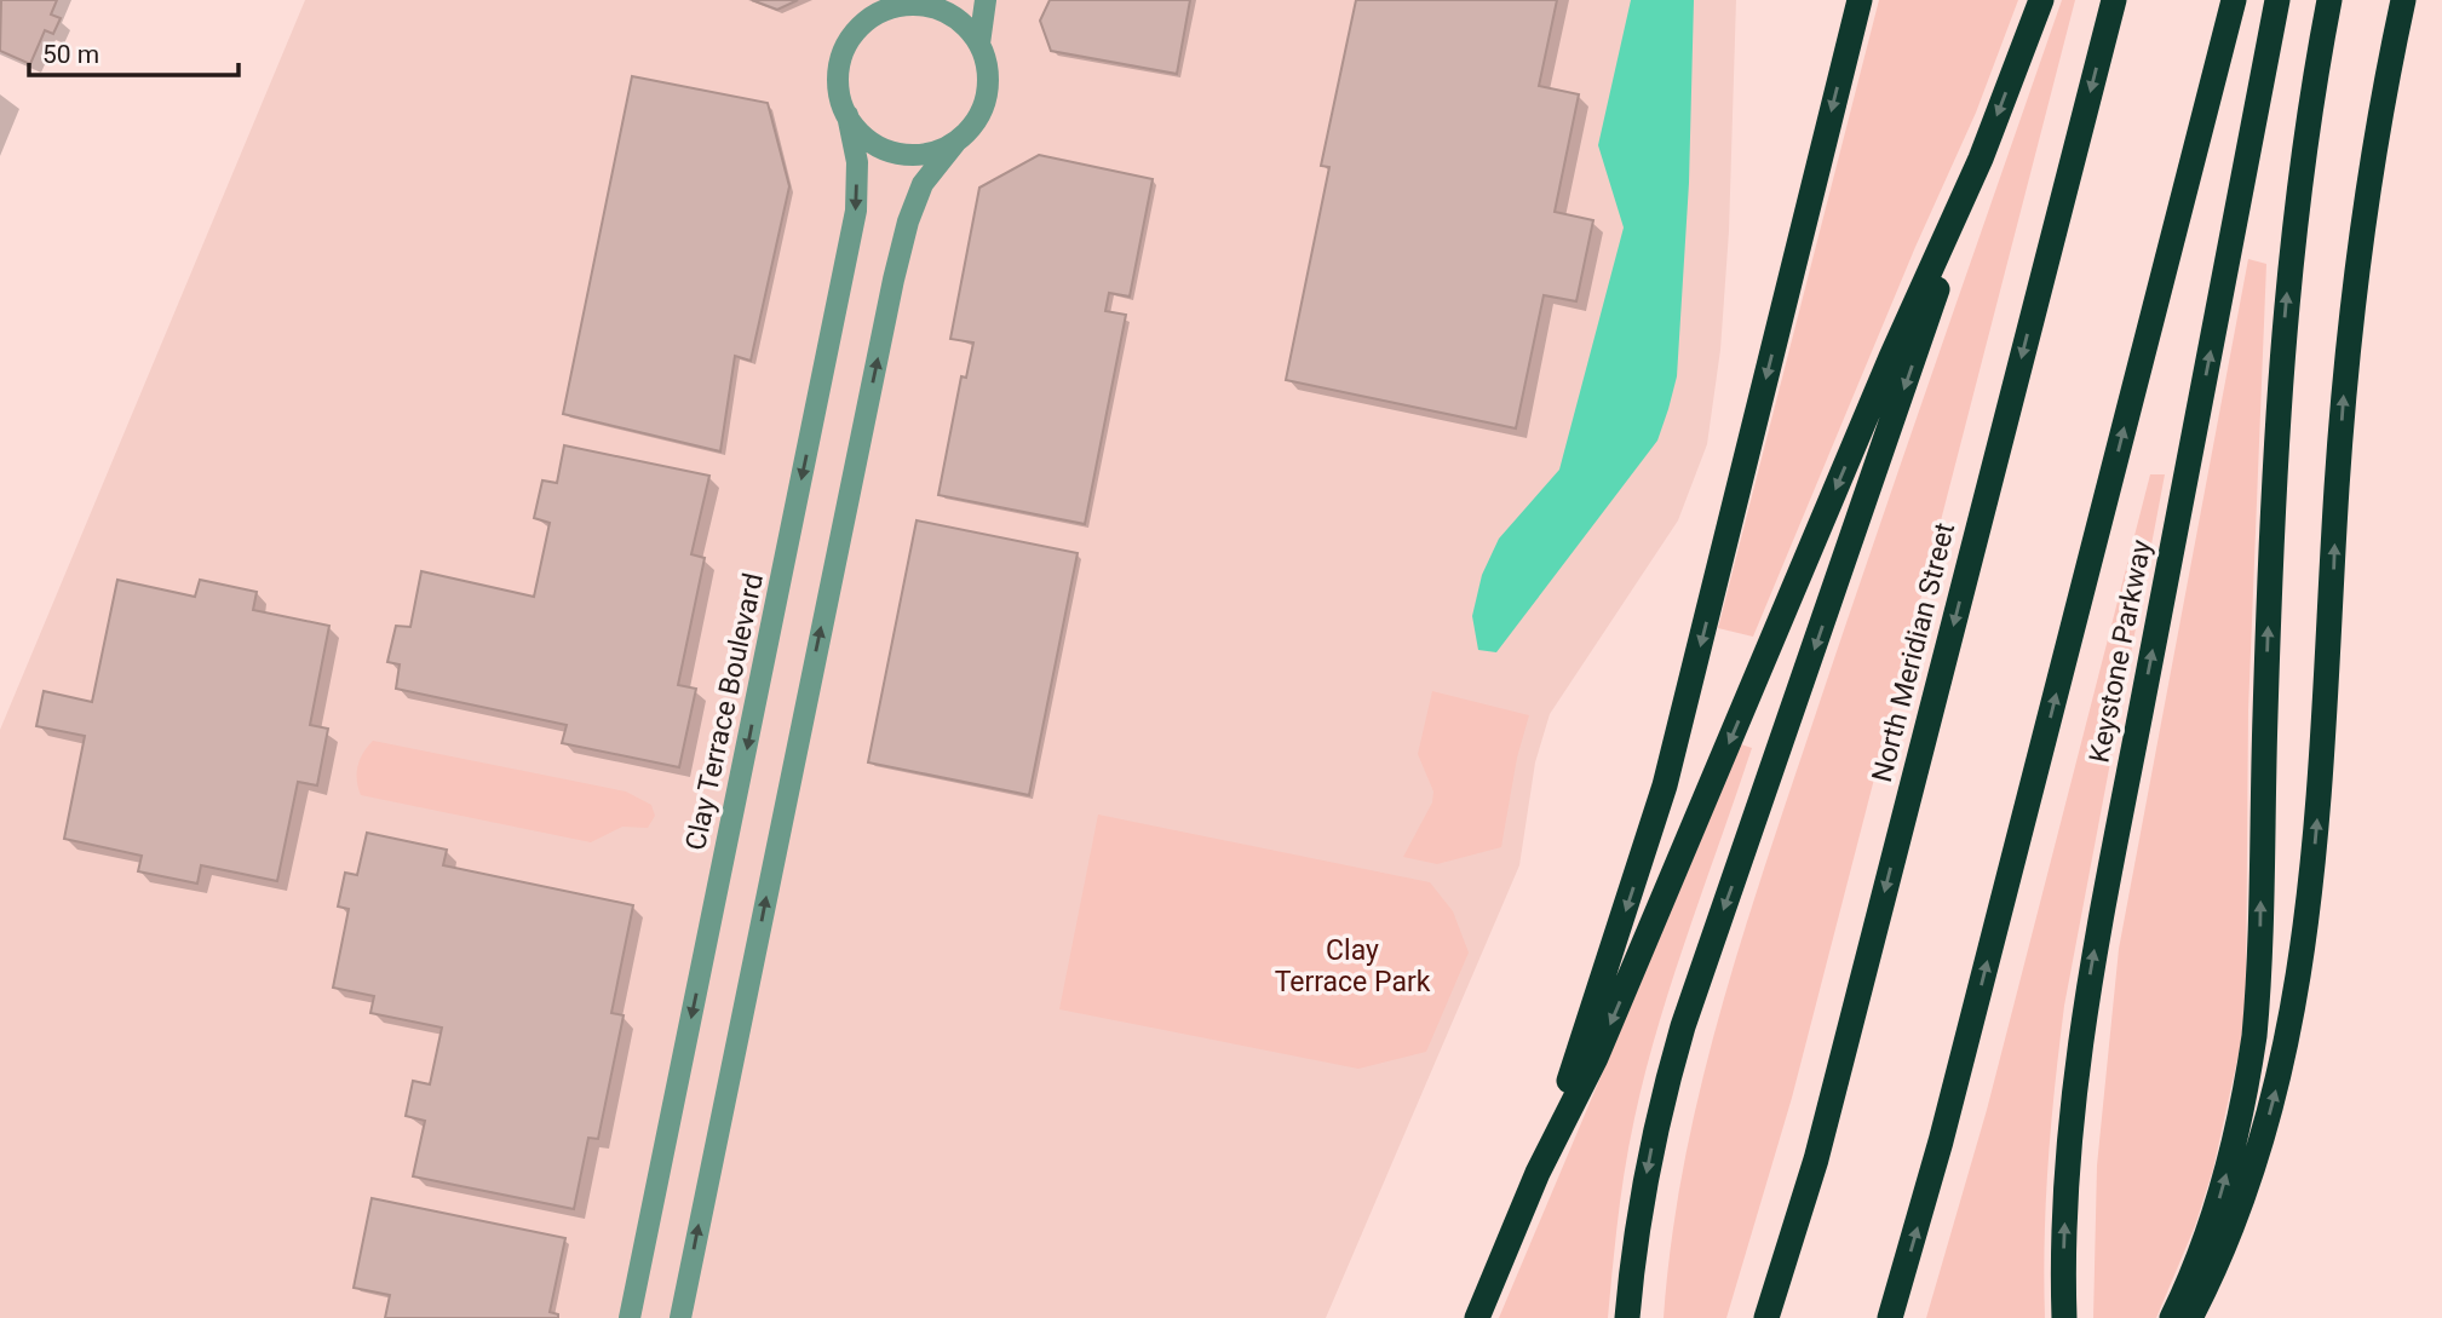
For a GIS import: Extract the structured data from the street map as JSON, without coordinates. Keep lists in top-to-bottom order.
{
  "streets": {
    "highway": ["Keystone Parkway", "North Meridian Street"],
    "street": ["Clay Terrace Boulevard"]
  },
  "parks": ["Clay Terrace Park"],
  "scale_bar": "50 m"
}
